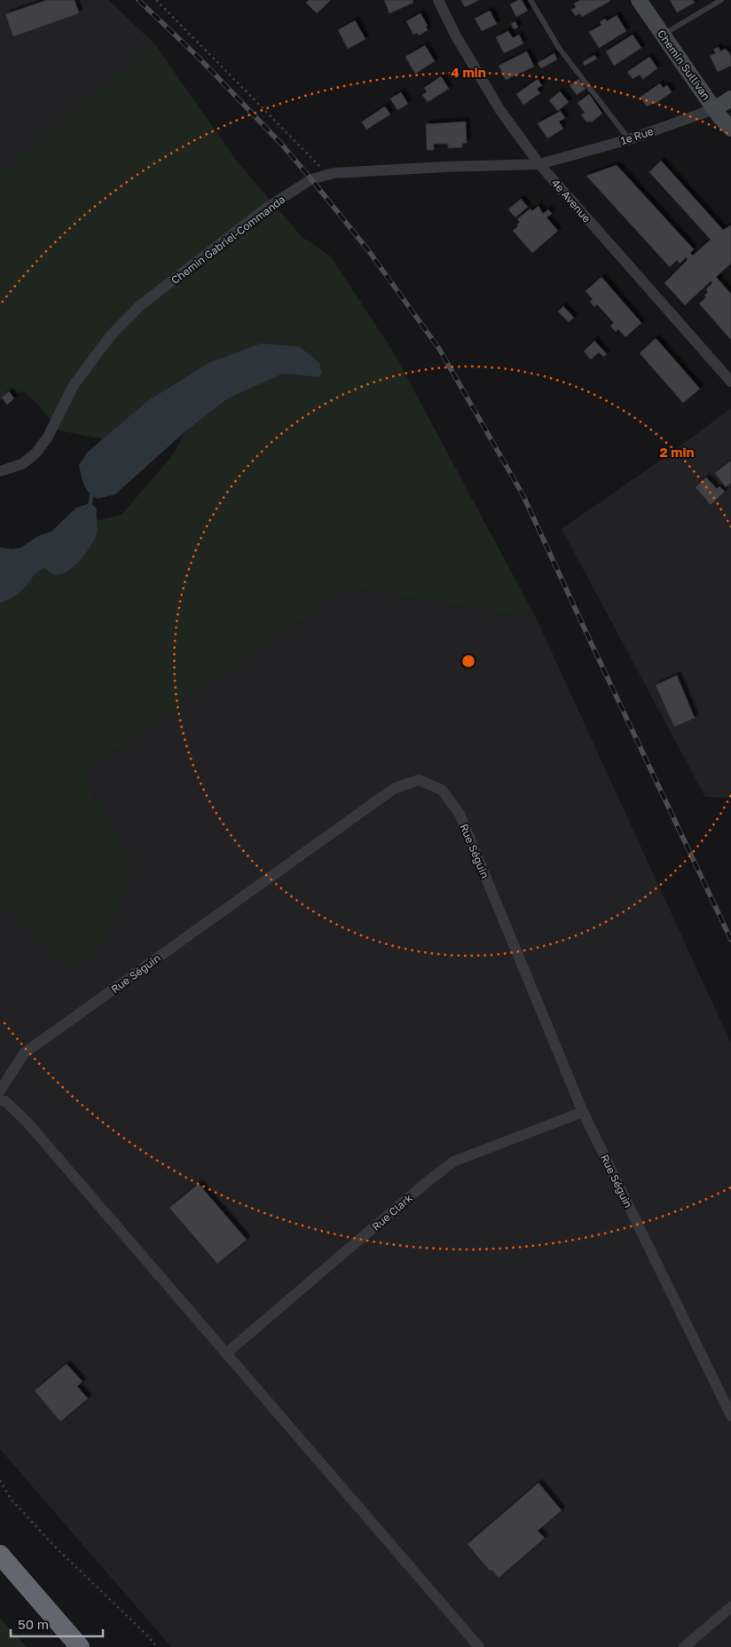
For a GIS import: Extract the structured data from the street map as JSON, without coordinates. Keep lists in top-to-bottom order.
{
  "streets": {
    "street": [
      "Chemin Sullivan",
      "1e Rue",
      "4e Avenue",
      "Chemin Gabriel-Commanda",
      "Rue Séguin",
      "Rue Clark"
    ]
  },
  "crossings": [
    ["Chemin Sullivan", "1e Rue"],
    ["1e Rue", "4e Avenue"],
    ["1e Rue", "Chemin Gabriel-Commanda"],
    ["4e Avenue", "Chemin Gabriel-Commanda"],
    ["Rue Séguin", "Rue Clark"]
  ],
  "scale_bar": "50 m",
  "rings": ["4 min", "2 min"]
}
